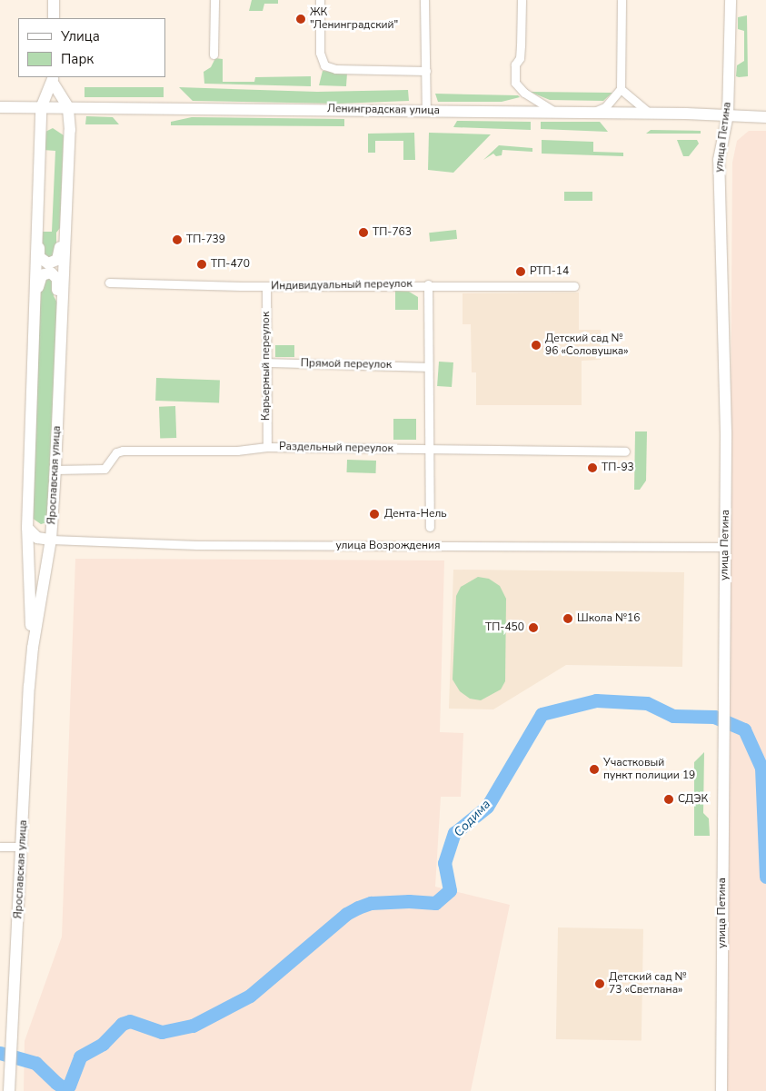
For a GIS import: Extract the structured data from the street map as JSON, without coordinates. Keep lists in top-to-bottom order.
{
  "streets": {
    "street": [
      "Ленинградская улица",
      "улица Петина",
      "Индивидуальный переулок",
      "Прямой переулок",
      "Карьерный переулок",
      "Раздельный переулок",
      "Ярославская улица",
      "улица Возрождения"
    ]
  },
  "crossings": [
    ["Ленинградская улица", "улица Петина"],
    ["Ленинградская улица", "Ярославская улица"],
    ["улица Петина", "улица Возрождения"],
    ["Индивидуальный переулок", "Карьерный переулок"],
    ["Прямой переулок", "Карьерный переулок"],
    ["Карьерный переулок", "Раздельный переулок"],
    ["Раздельный переулок", "Ярославская улица"],
    ["Ярославская улица", "улица Возрождения"]
  ],
  "water": ["Содима"],
  "places": [
    "ЖК \"Ленинградский\"",
    "ТП-763",
    "ТП-739",
    "ТП-470",
    "РТП-14",
    "Детский сад № 96 «Соловушка»",
    "ТП-93",
    "Дента-Нель",
    "Школа №16",
    "ТП-450",
    "Участковый пункт полиции 19",
    "СДЭК",
    "Детский сад № 73 «Светлана»"
  ],
  "legend": ["Улица", "Парк"]
}
